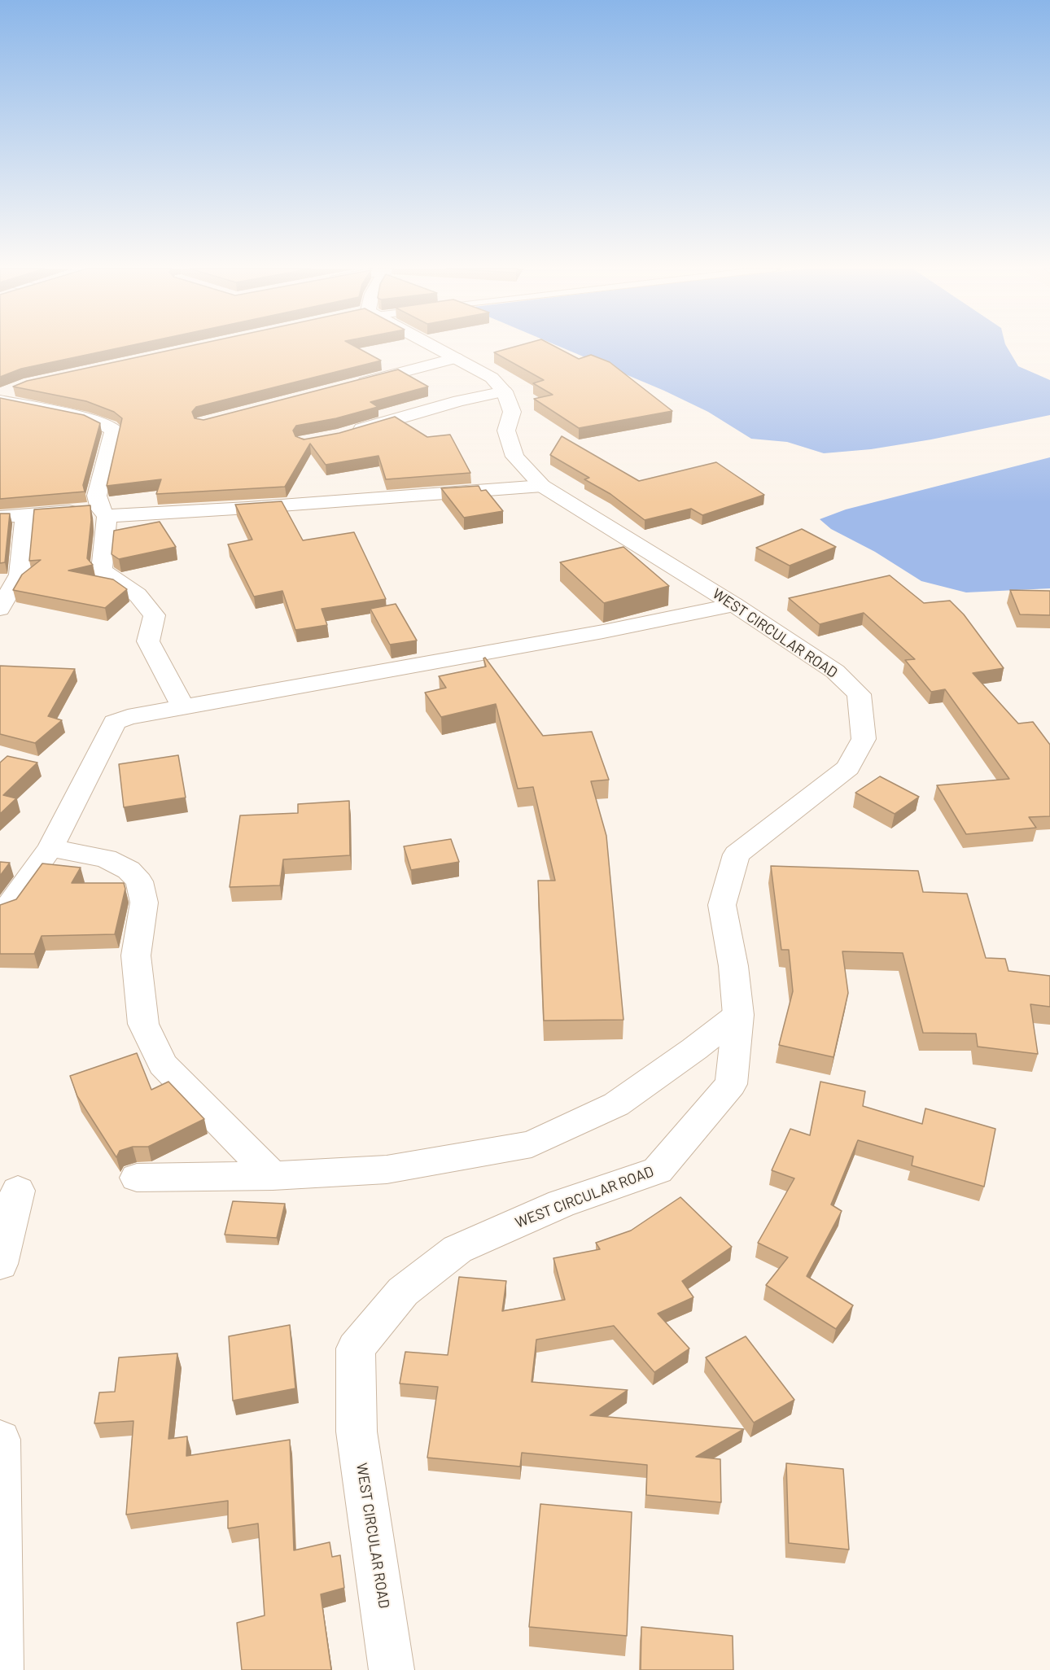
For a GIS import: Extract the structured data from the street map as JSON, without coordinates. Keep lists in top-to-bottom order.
{
  "streets": {
    "street": ["WEST CIRCULAR ROAD"]
  }
}
